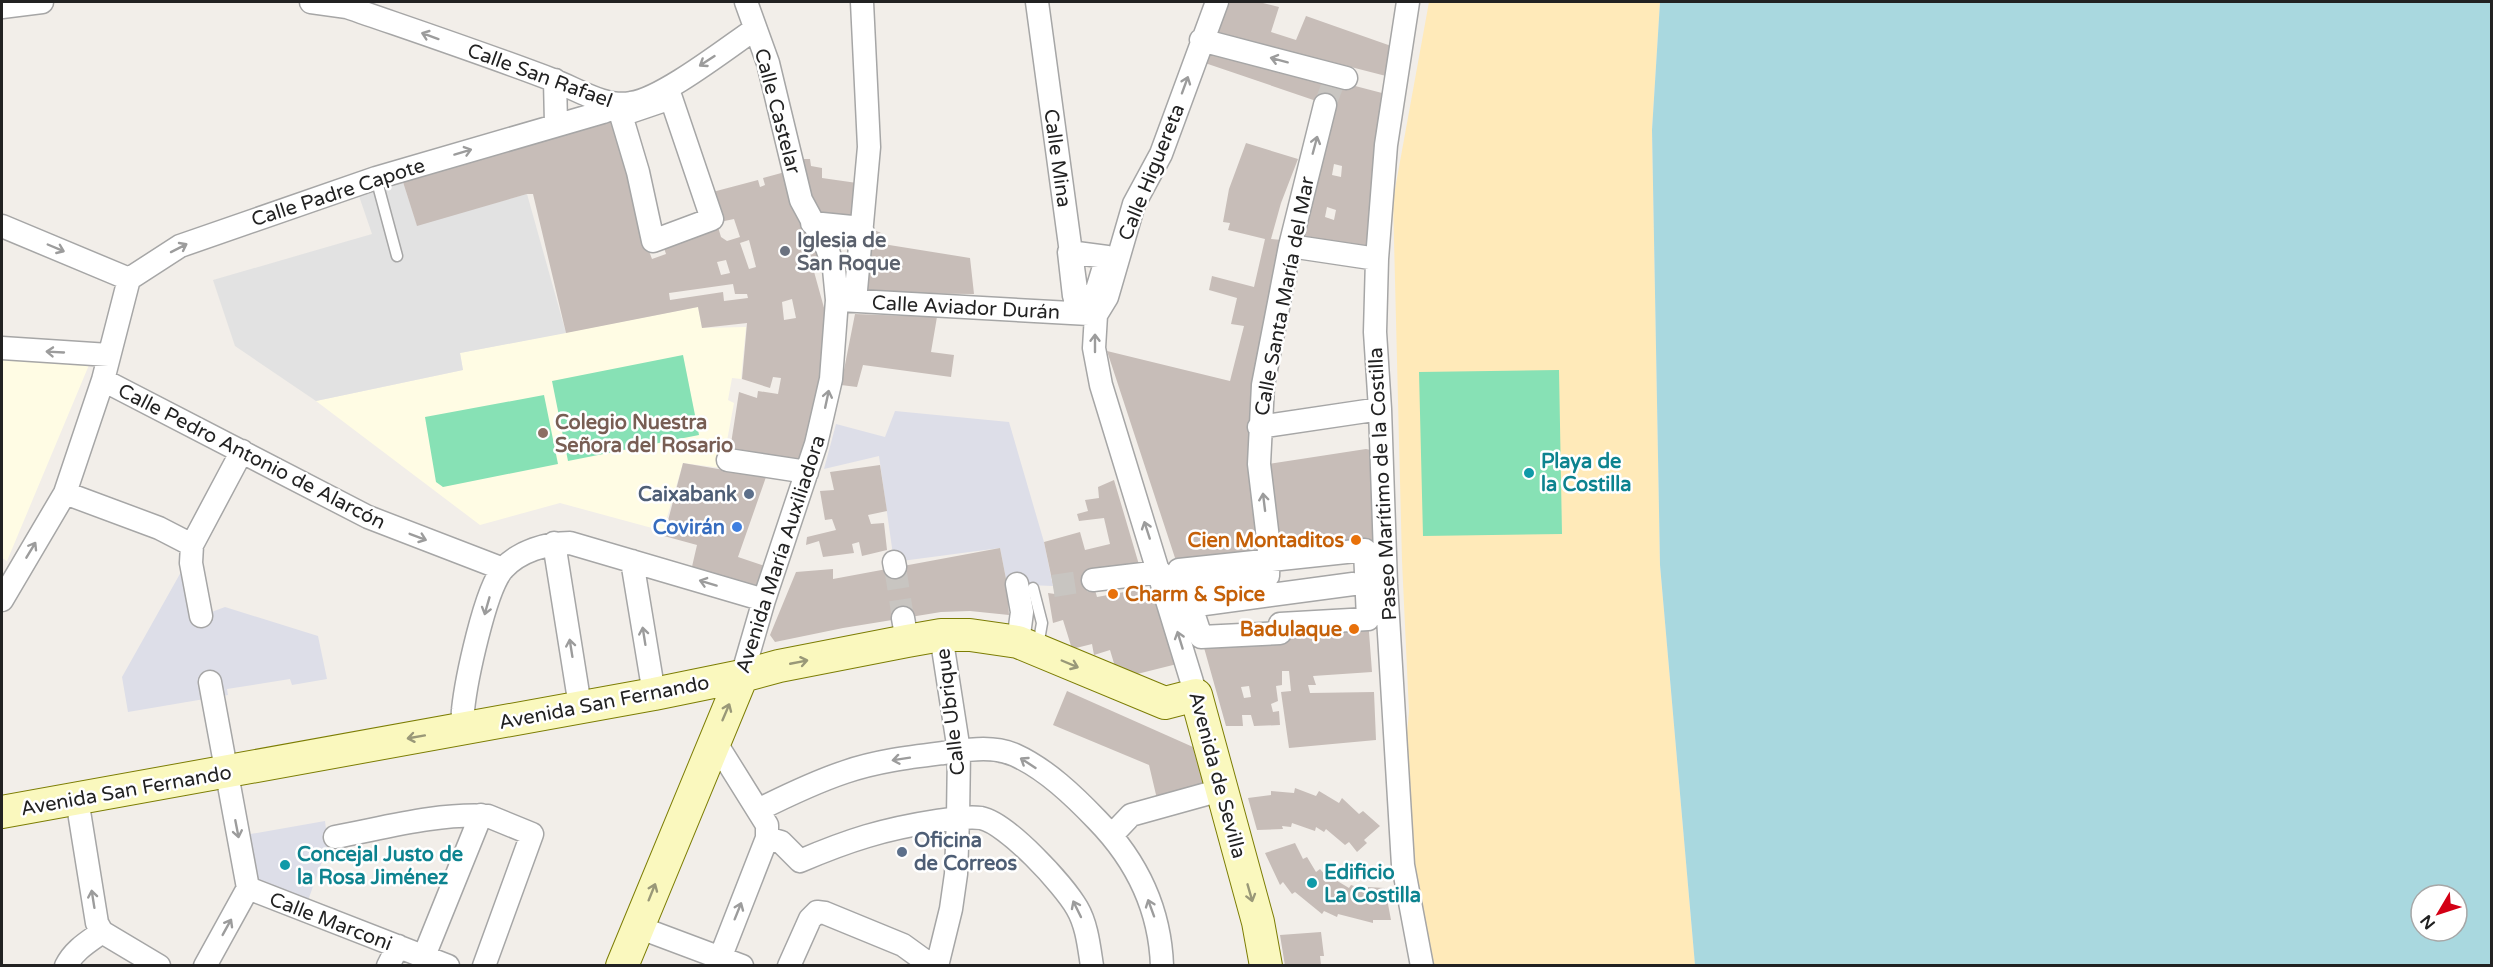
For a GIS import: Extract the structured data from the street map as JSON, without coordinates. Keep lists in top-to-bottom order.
{
  "streets": {
    "street": [
      "Calle San Rafael",
      "Calle Castelar",
      "Calle Mina",
      "Calle Higuereta",
      "Calle Padre Capote",
      "Calle Santa María del Mar",
      "Calle Aviador Durán",
      "Calle Pedro Antonio de Alarcón",
      "Paseo Marítimo de la Costilla",
      "Avenida María Auxiliadora",
      "Avenida San Fernando",
      "Calle Ubrique",
      "Avenida de Sevilla",
      "Calle Marconi"
    ]
  },
  "crossings": [
    ["Calle San Rafael", "Calle Castelar"],
    ["Calle San Rafael", "Calle Padre Capote"],
    ["Calle Castelar", "Calle Aviador Durán"],
    ["Calle Castelar", "Avenida María Auxiliadora"],
    ["Calle Mina", "Calle Aviador Durán"],
    ["Calle Higuereta", "Calle Aviador Durán"],
    ["Calle Higuereta", "Avenida de Sevilla"],
    ["Calle Aviador Durán", "Avenida María Auxiliadora"],
    ["Avenida María Auxiliadora", "Avenida San Fernando"],
    ["Avenida San Fernando", "Calle Ubrique"],
    ["Avenida San Fernando", "Avenida de Sevilla"]
  ],
  "one_way": [
    "Calle San Rafael",
    "Calle Higuereta",
    "Calle Padre Capote",
    "Calle Santa María del Mar",
    "Calle Pedro Antonio de Alarcón"
  ],
  "places": [
    "Iglesia de San Roque",
    "Colegio Nuestra Señora del Rosario",
    "Playa de la Costilla",
    "Caixabank",
    "Covirán",
    "Cien Montaditos",
    "Charm & Spice",
    "Badulaque",
    "Oficina de Correos",
    "Concejal Justo de la Rosa Jiménez",
    "Edificio La Costilla"
  ],
  "north": "bottom left"
}
